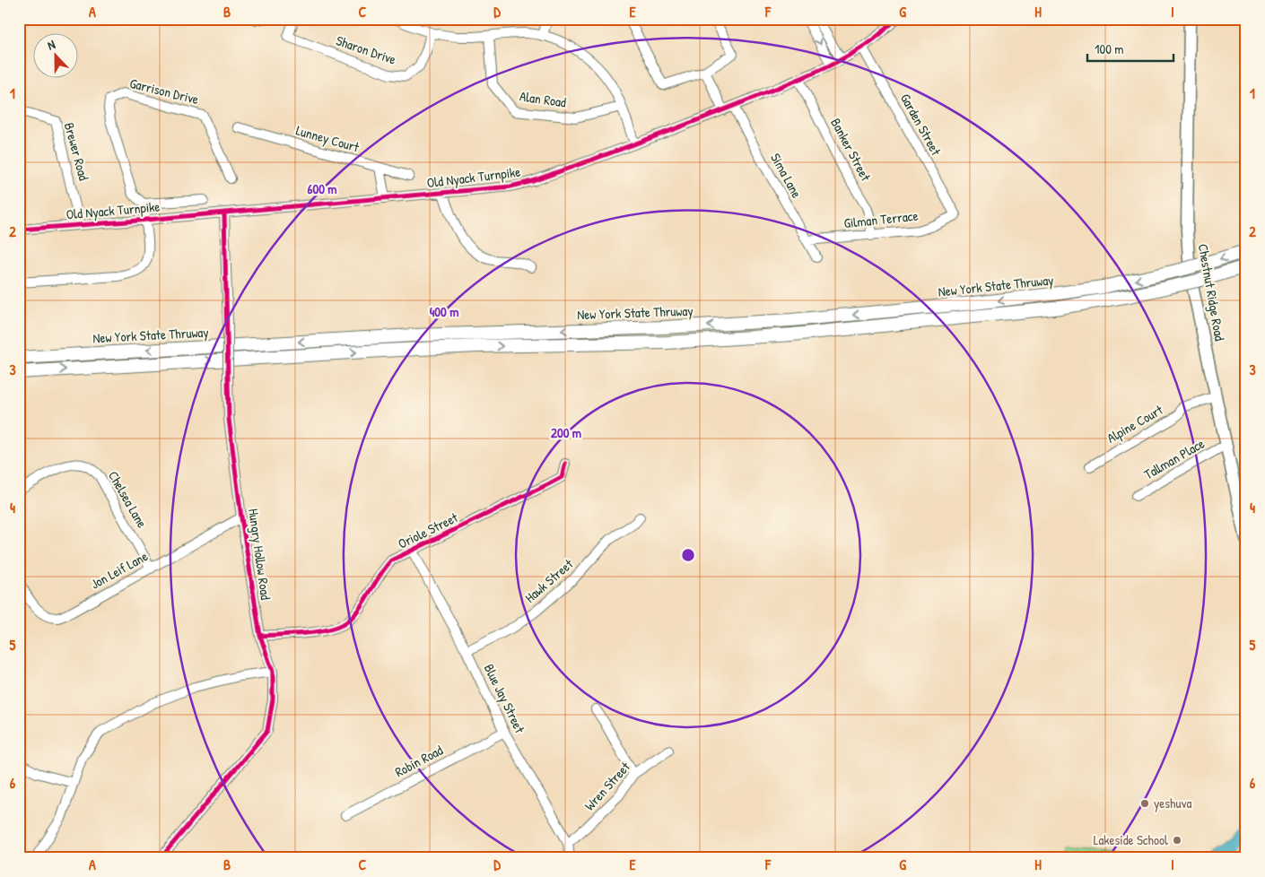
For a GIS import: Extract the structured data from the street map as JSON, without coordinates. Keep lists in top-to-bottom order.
{
  "streets": {
    "highway": ["New York State Thruway"],
    "main road": ["Chestnut Ridge Road"],
    "street": [
      "Sharon Drive",
      "Garrison Drive",
      "Alan Road",
      "Garden Street",
      "Lunney Court",
      "Banker Street",
      "Brewer Road",
      "Sima Lane",
      "Old Nyack Turnpike",
      "Gilman Terrace",
      "Alpine Court",
      "Tallman Place",
      "Chelsea Lane",
      "Oriole Street",
      "Hungry Hollow Road",
      "Jon Leif Lane",
      "Hawk Street",
      "Blue Jay Street",
      "Robin Road",
      "Wren Street"
    ]
  },
  "crossings": [
    ["Garden Street", "Old Nyack Turnpike"],
    ["Garden Street", "Gilman Terrace"],
    ["Banker Street", "Old Nyack Turnpike"],
    ["Banker Street", "Gilman Terrace"],
    ["Brewer Road", "Old Nyack Turnpike"],
    ["Sima Lane", "Old Nyack Turnpike"],
    ["Sima Lane", "Gilman Terrace"],
    ["Old Nyack Turnpike", "Hungry Hollow Road"],
    ["Chestnut Ridge Road", "Alpine Court"],
    ["Chestnut Ridge Road", "Tallman Place"],
    ["Chelsea Lane", "Jon Leif Lane"],
    ["Oriole Street", "Hungry Hollow Road"],
    ["Oriole Street", "Blue Jay Street"],
    ["Hungry Hollow Road", "Jon Leif Lane"],
    ["Hawk Street", "Blue Jay Street"],
    ["Blue Jay Street", "Robin Road"],
    ["Blue Jay Street", "Wren Street"]
  ],
  "places": ["yeshuva", "Lakeside School"],
  "scale_bar": "100 m",
  "north": "top",
  "grid": {
    "columns": [
      "A",
      "B",
      "C",
      "D",
      "E",
      "F",
      "G",
      "H",
      "I"
    ],
    "rows": [
      "1",
      "2",
      "3",
      "4",
      "5",
      "6"
    ]
  },
  "rings": ["600 m", "400 m", "200 m"]
}
